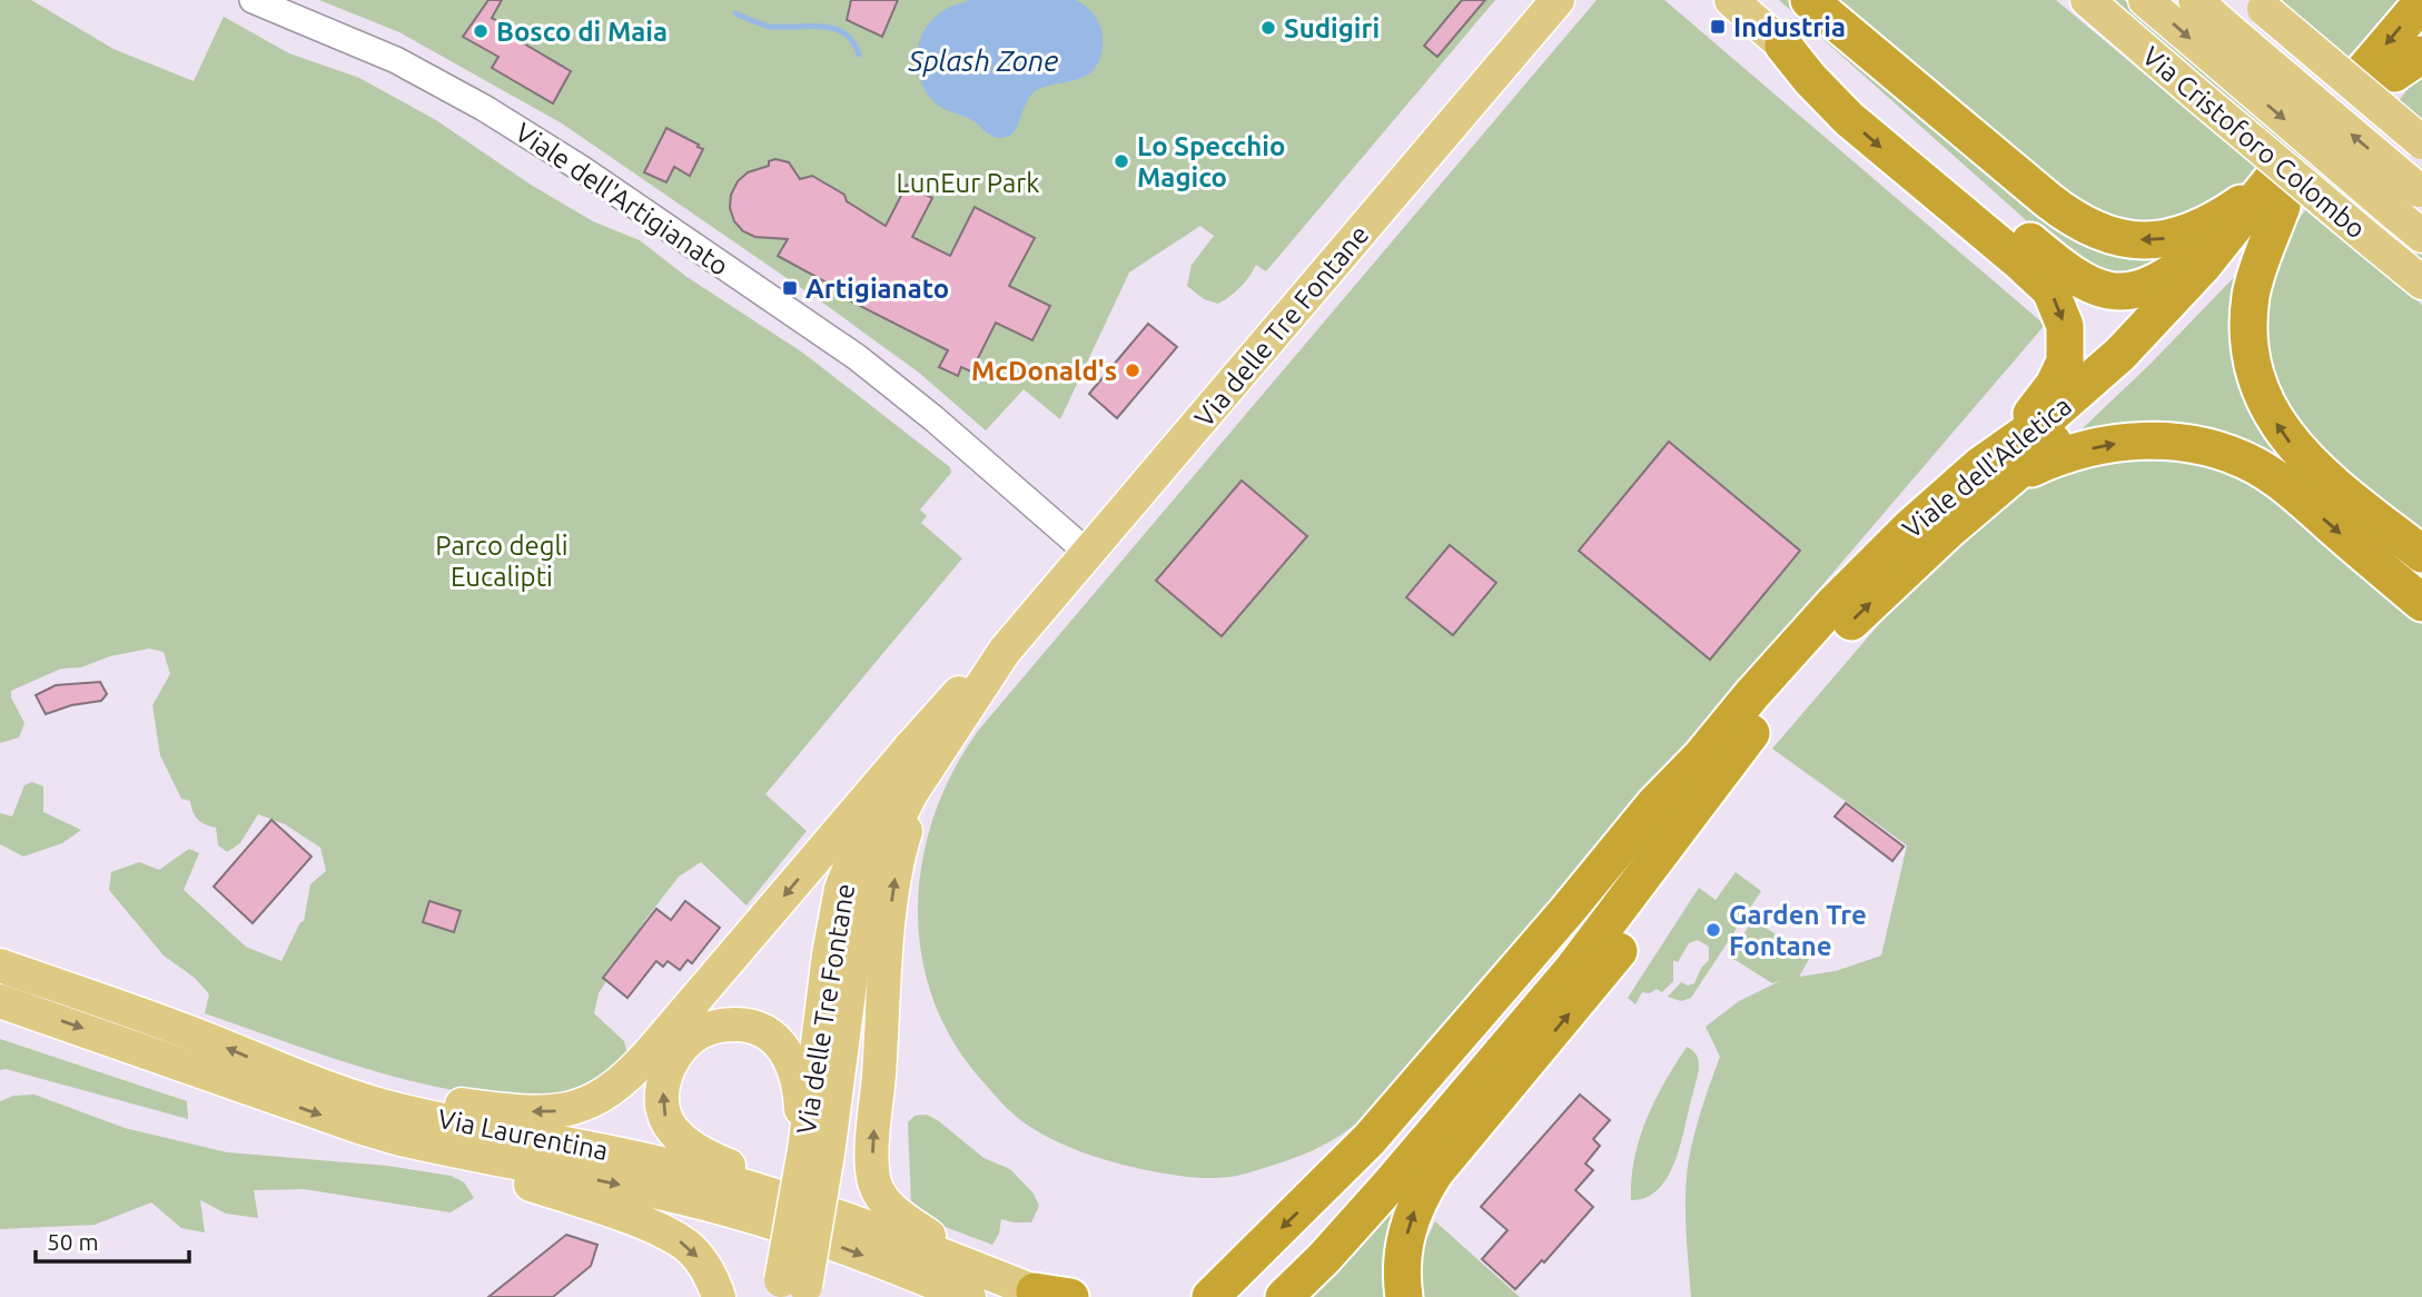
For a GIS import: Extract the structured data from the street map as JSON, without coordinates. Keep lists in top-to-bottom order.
{
  "streets": {
    "highway": ["Viale dell'Atletica"],
    "main road": ["Via Cristoforo Colombo", "Via delle Tre Fontane", "Via Laurentina"],
    "street": ["Viale dell'Artigianato"]
  },
  "crossings": [
    ["Viale dell'Artigianato", "Via delle Tre Fontane"]
  ],
  "water": ["Splash Zone"],
  "parks": ["LunEur Park", "Parco degli Eucalipti"],
  "places": {
    "transit": ["Industria", "Artigianato"],
    "other": [
      "Sudigiri",
      "Bosco di Maia",
      "Lo Specchio Magico",
      "McDonald's",
      "Garden Tre Fontane"
    ]
  },
  "scale_bar": "50 m"
}
